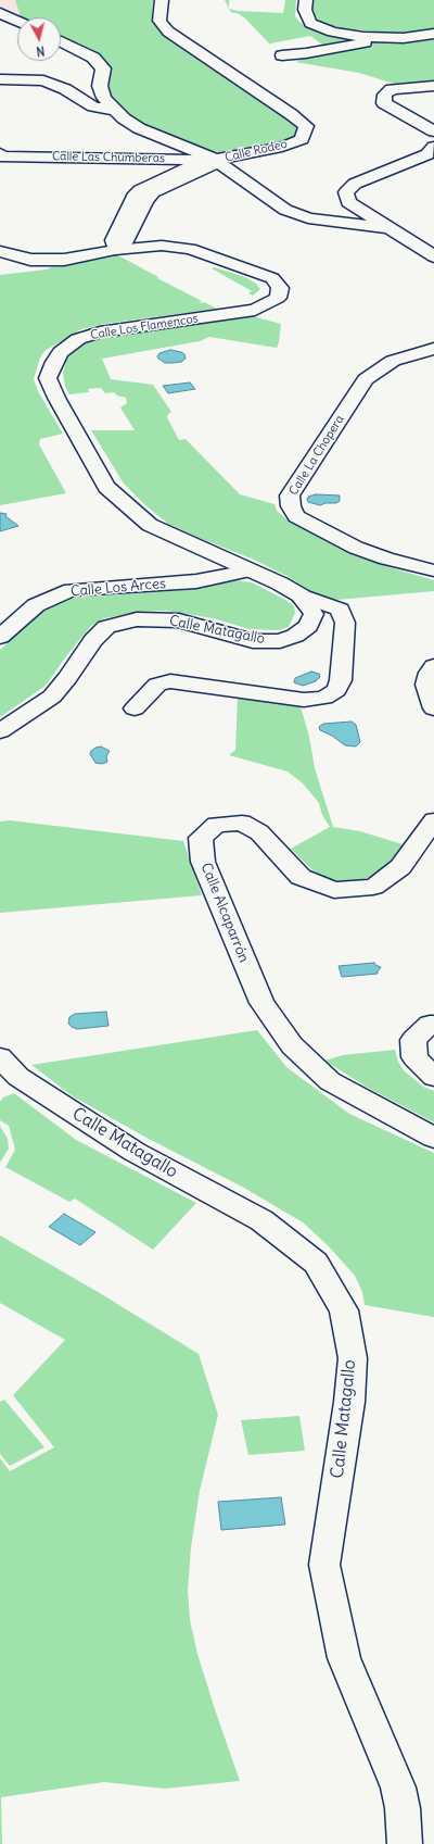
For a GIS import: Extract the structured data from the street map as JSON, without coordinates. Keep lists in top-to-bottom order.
{
  "streets": {
    "street": [
      "Calle Rodeo",
      "Calle Las Chumberas",
      "Calle Los Flamencos",
      "Calle La Chopera",
      "Calle Los Arces",
      "Calle Matagallo",
      "Calle Alcaparrón"
    ]
  },
  "crossings": [
    ["Calle Rodeo", "Calle Las Chumberas"],
    ["Calle Los Flamencos", "Calle Los Arces"],
    ["Calle Los Flamencos", "Calle Matagallo"]
  ],
  "north": "bottom"
}
